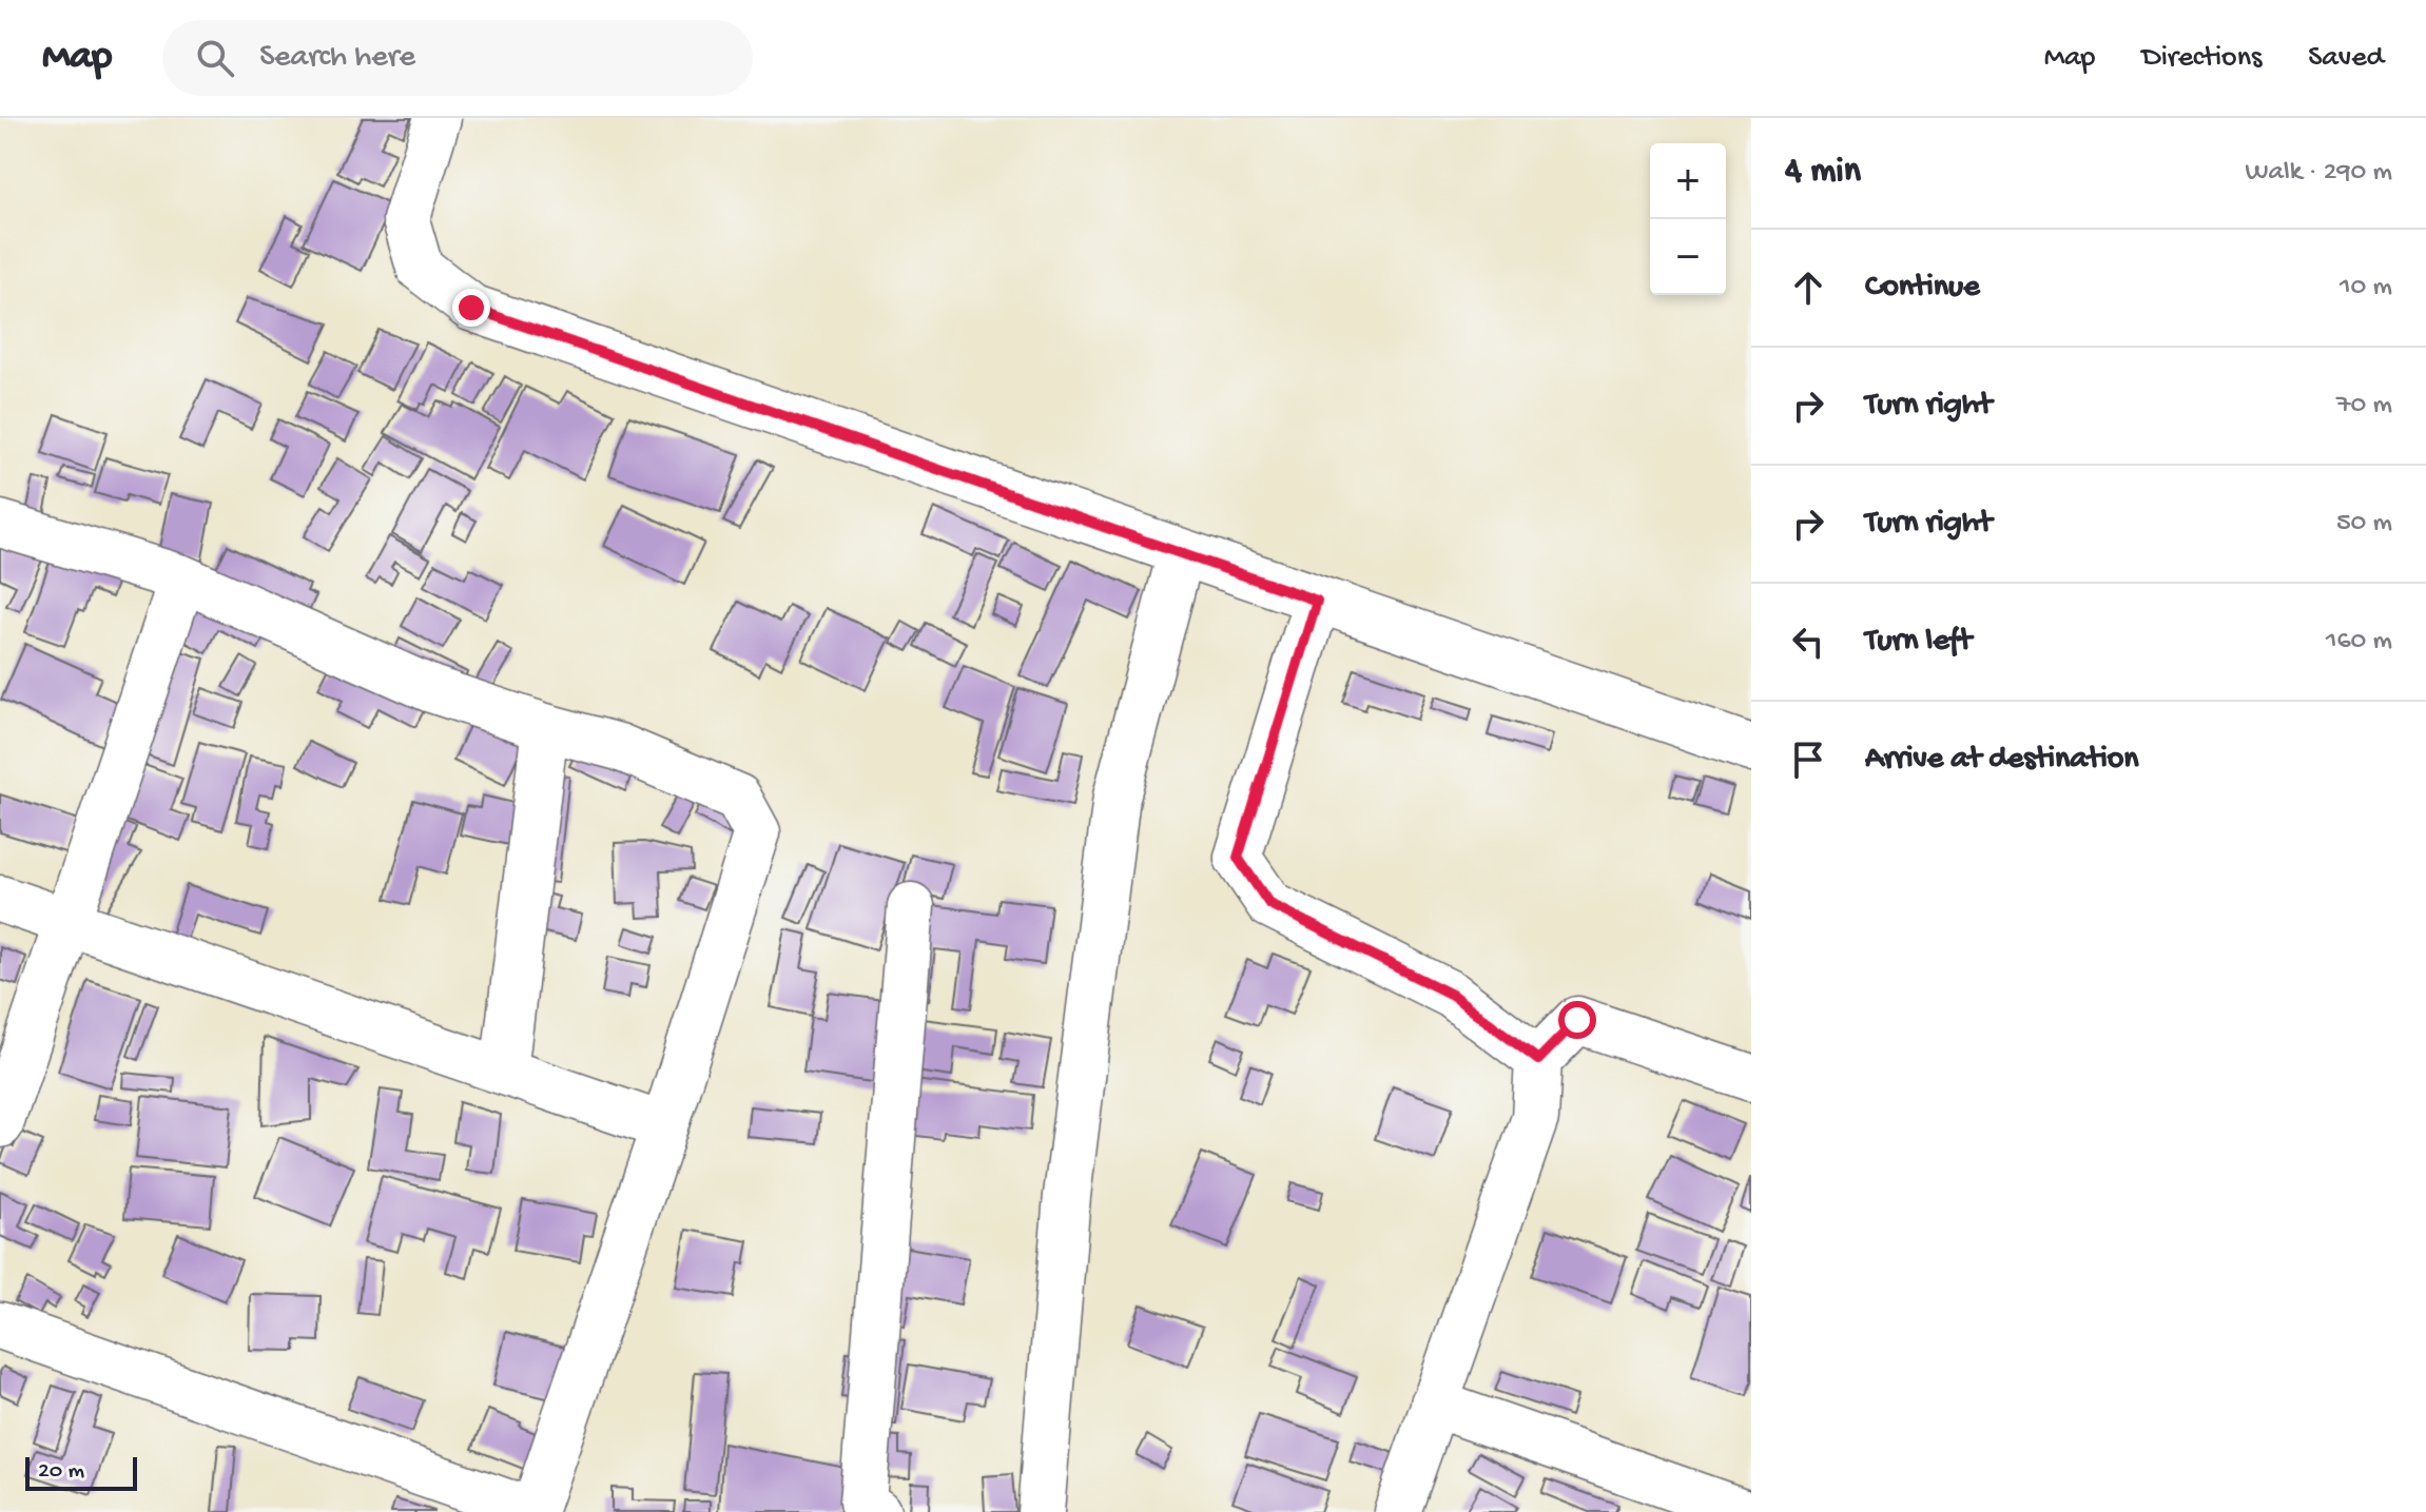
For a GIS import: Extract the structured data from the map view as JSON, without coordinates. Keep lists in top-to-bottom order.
{
  "scale_bar": "20 m",
  "page": {
    "header": "Map",
    "search": "Search here",
    "nav": ["Map", "Directions", "Saved"],
    "heading": ["4 min", "Walk · 290 m"],
    "map_buttons": ["+", "−"],
    "list": [
      ["Continue", "10 m"],
      ["Turn right", "70 m"],
      ["Turn right", "50 m"],
      ["Turn left", "160 m"],
      "Arrive at destination"
    ],
    "scale": "20 m"
  }
}
